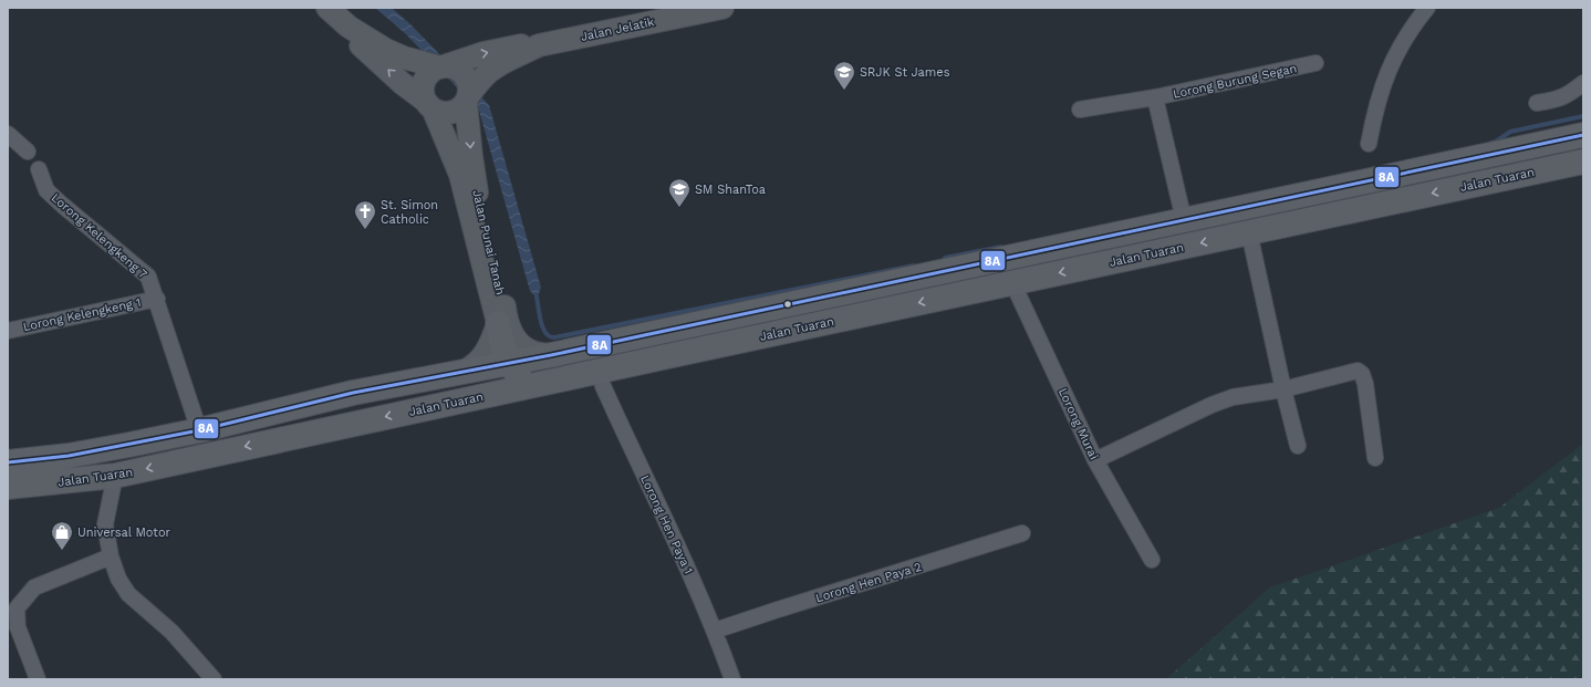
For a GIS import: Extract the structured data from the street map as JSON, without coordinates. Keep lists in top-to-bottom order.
{
  "streets": {
    "main road": ["Jalan Tuaran"],
    "street": [
      "Jalan Jelatik",
      "Lorong Burung Segan",
      "Lorong Kelengkeng 7",
      "Jalan Punai Tanah",
      "Lorong Kelengkeng 1",
      "Lorong Murai",
      "Lorong Hen Paya 1",
      "Lorong Hen Paya 2"
    ]
  },
  "crossings": [
    ["Jalan Jelatik", "Jalan Punai Tanah"],
    ["Lorong Burung Segan", "Jalan Tuaran"],
    ["Jalan Tuaran", "Lorong Kelengkeng 7"],
    ["Jalan Tuaran", "Jalan Punai Tanah"],
    ["Jalan Tuaran", "Lorong Murai"],
    ["Jalan Tuaran", "Lorong Hen Paya 1"],
    ["Lorong Kelengkeng 7", "Lorong Kelengkeng 1"],
    ["Lorong Hen Paya 1", "Lorong Hen Paya 2"]
  ],
  "places": {
    "school or university": ["SRJK St James", "SM ShanToa"],
    "church": ["St. Simon Catholic"],
    "shop": ["Universal Motor"]
  },
  "lines": ["transit line 8A"]
}
